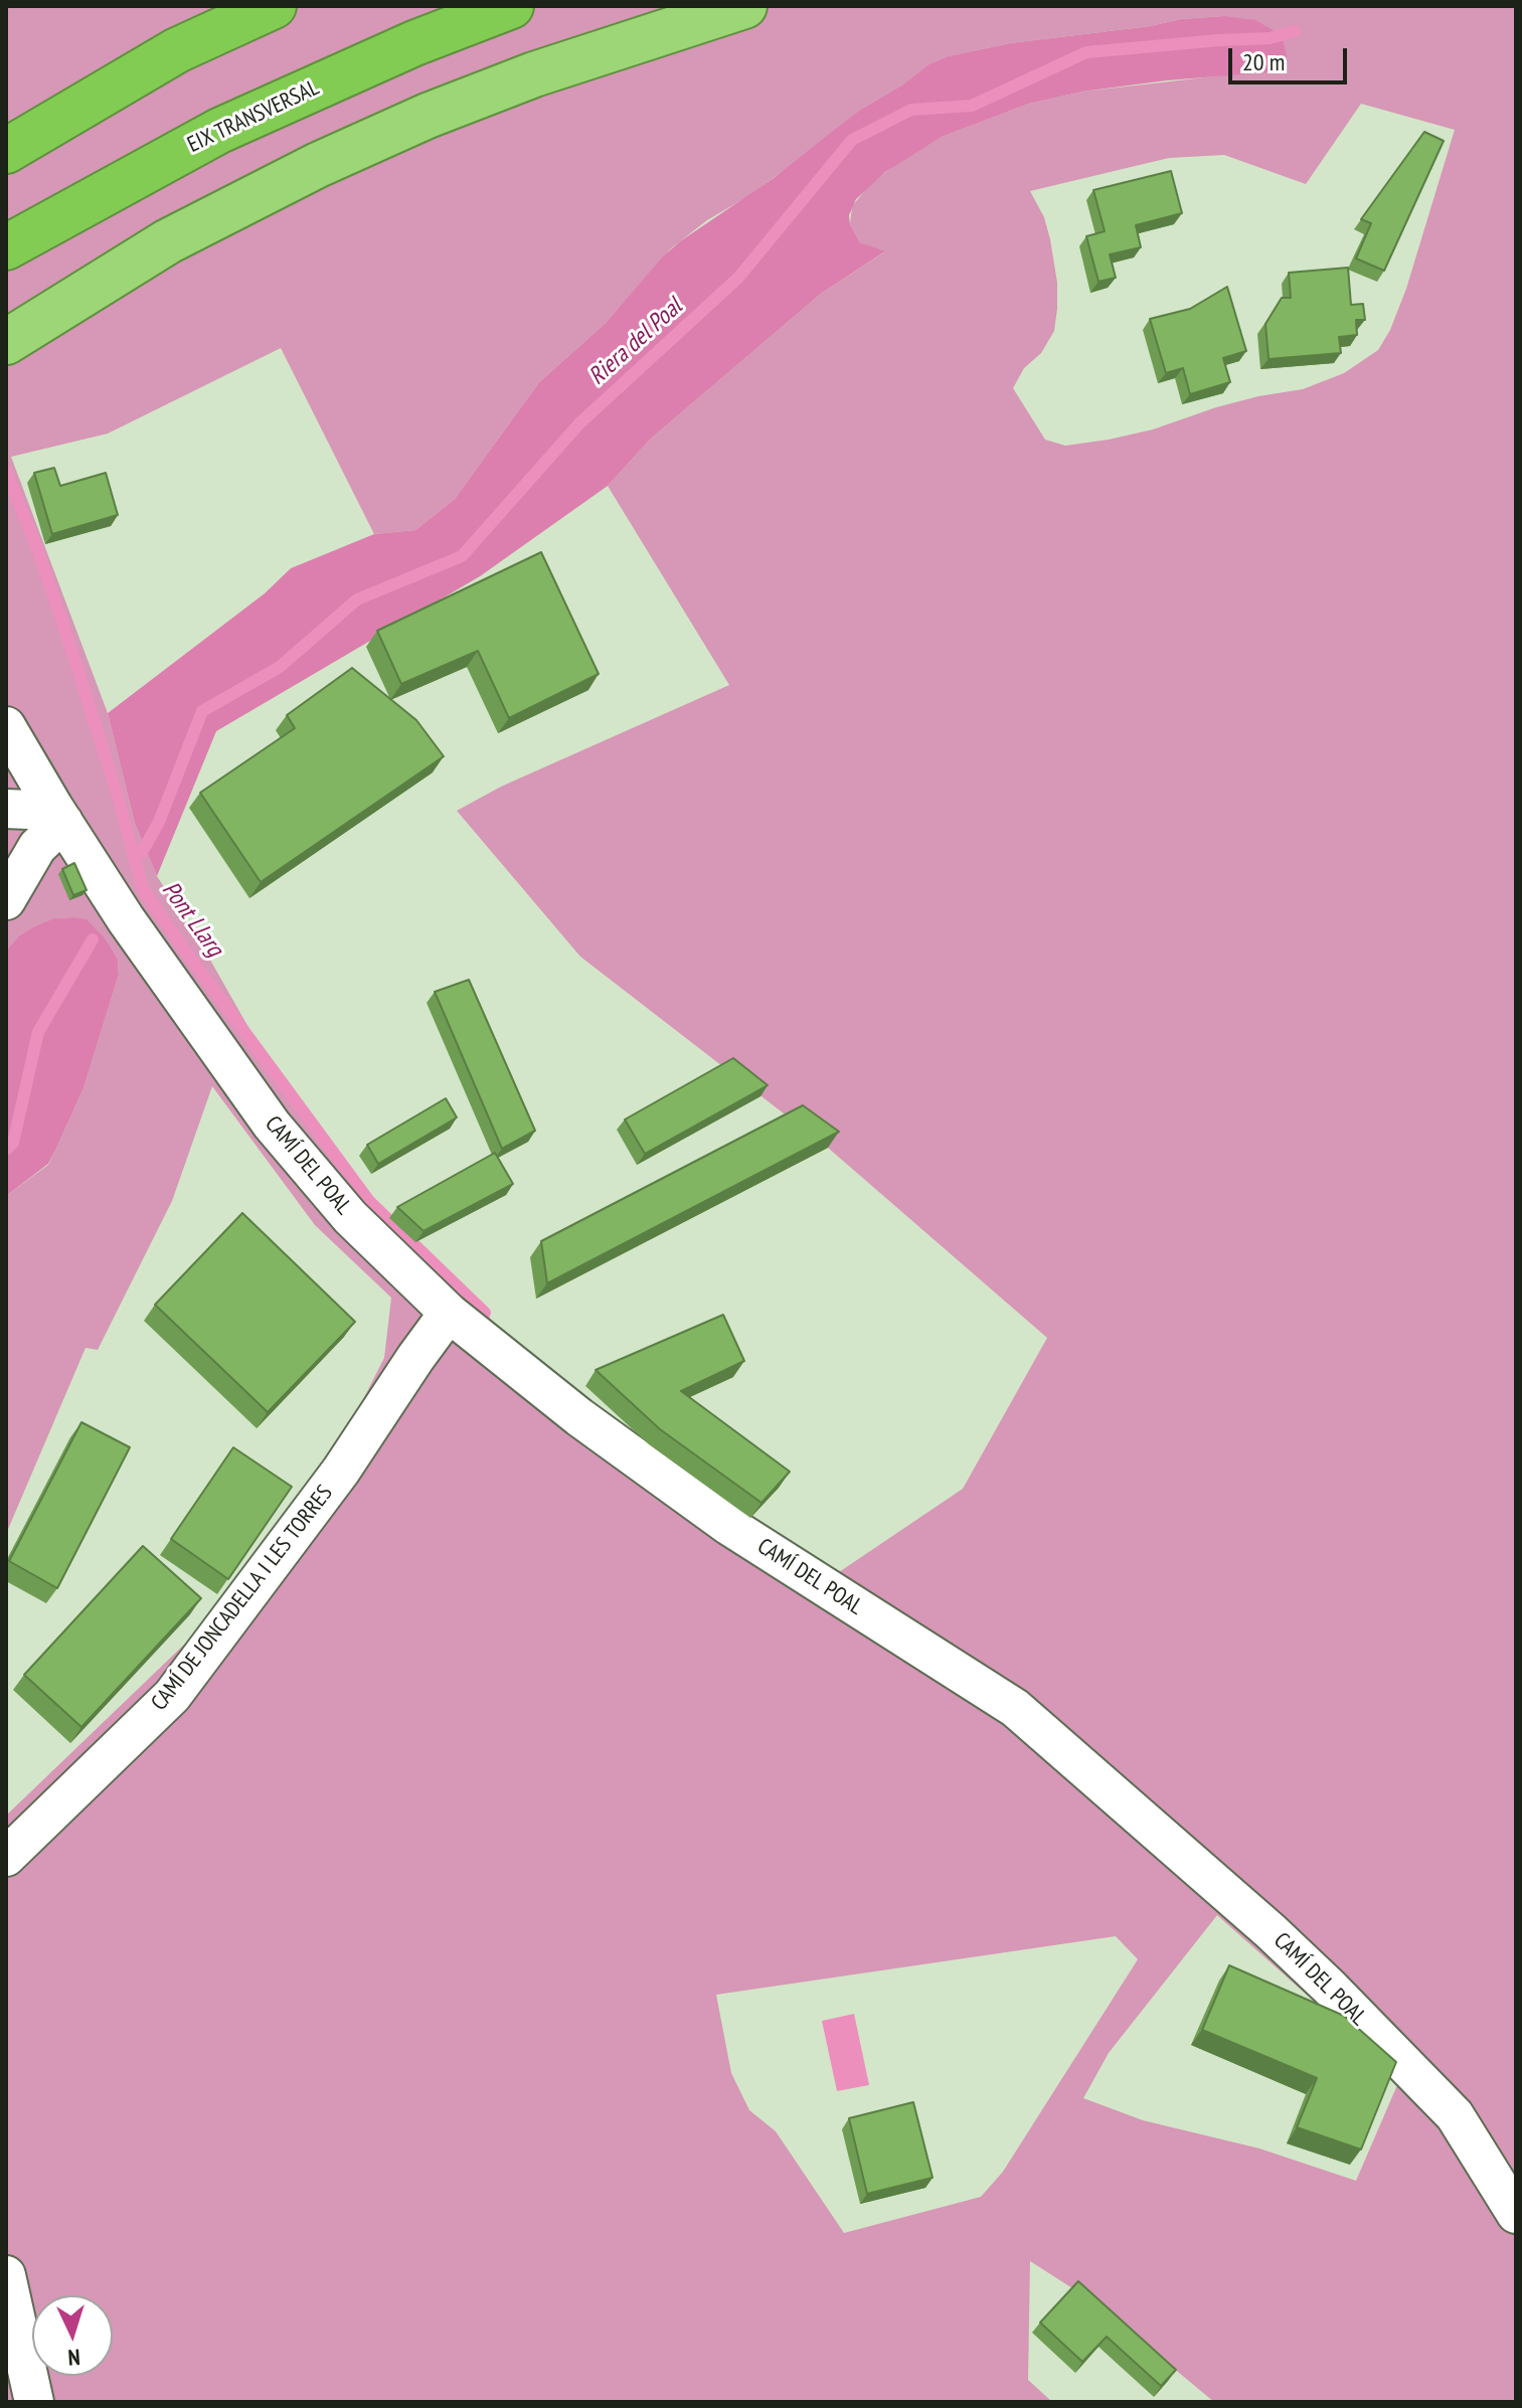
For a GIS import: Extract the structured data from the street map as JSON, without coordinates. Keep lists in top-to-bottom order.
{
  "streets": {
    "highway": ["EIX TRANSVERSAL"],
    "street": ["CAMÍ DEL POAL", "CAMÍ DE JONCADELLA I LES TORRES"]
  },
  "crossings": [
    ["CAMÍ DEL POAL", "CAMÍ DE JONCADELLA I LES TORRES"]
  ],
  "water": ["Riera del Poal", "Pont Llarg"],
  "scale_bar": "20 m",
  "north": "bottom"
}
